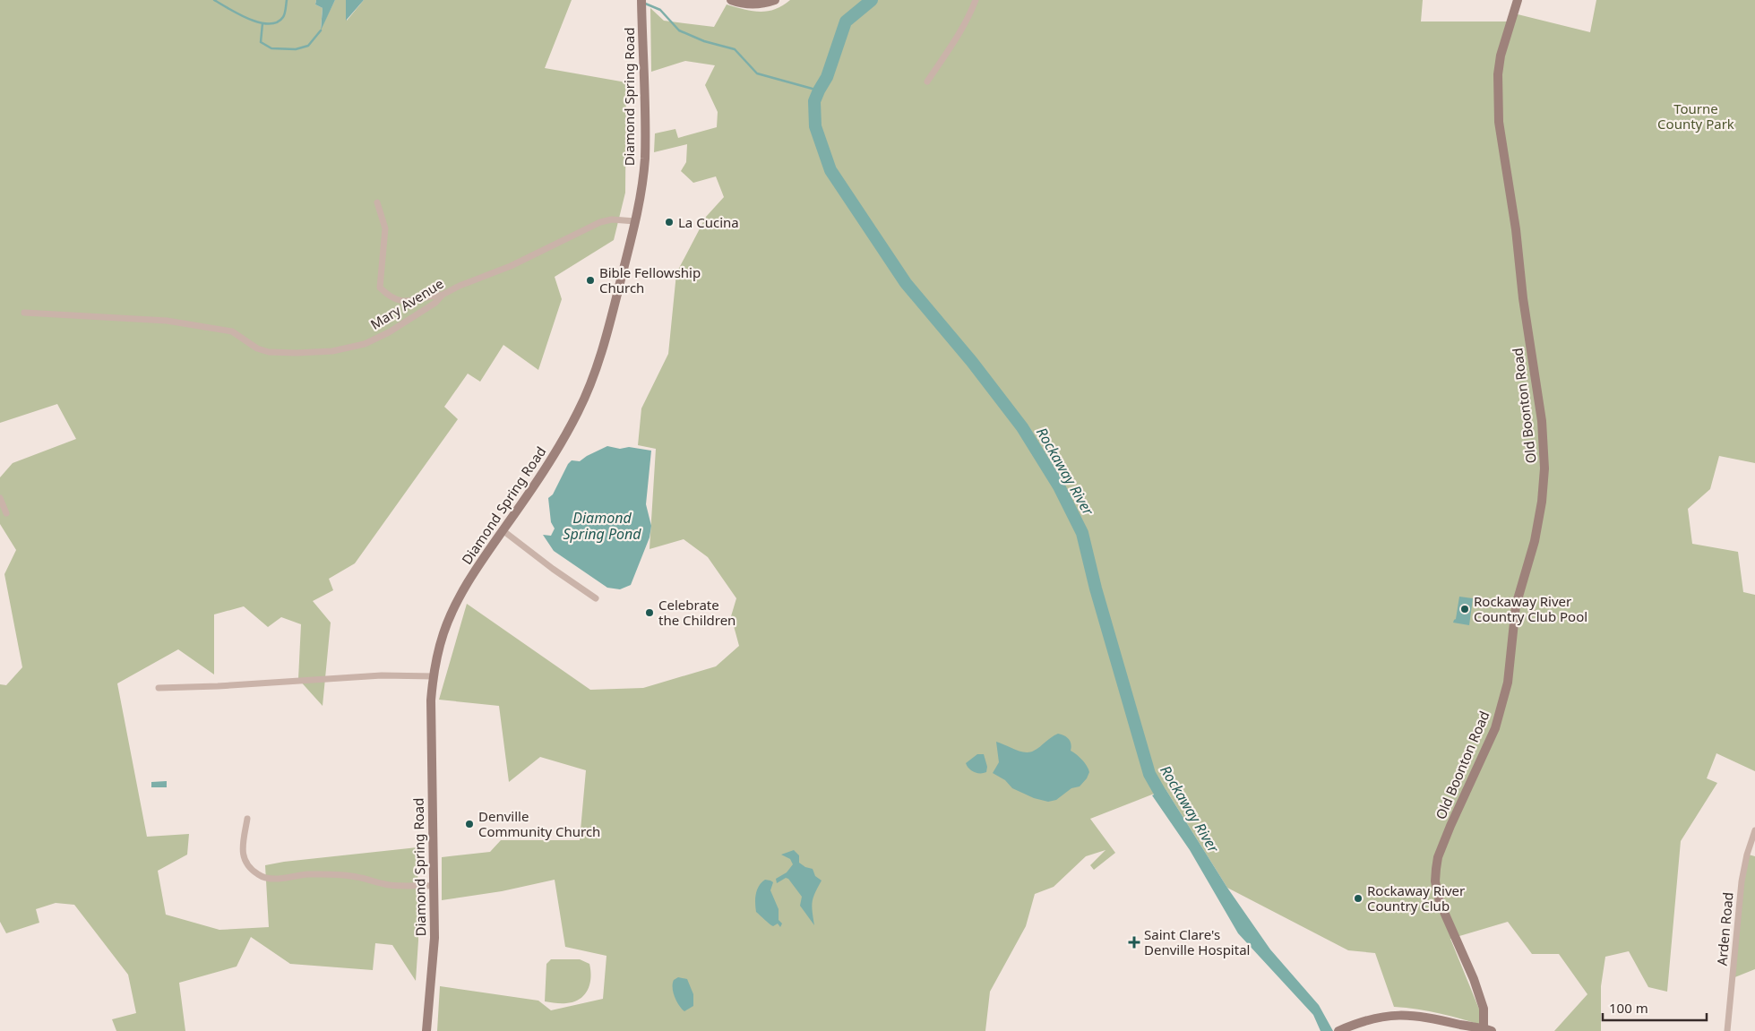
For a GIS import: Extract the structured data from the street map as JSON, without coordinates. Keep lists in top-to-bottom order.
{
  "streets": {
    "street": [
      "Diamond Spring Road",
      "Mary Avenue",
      "Old Boonton Road",
      "Arden Road"
    ]
  },
  "crossings": [
    ["Diamond Spring Road", "Mary Avenue"]
  ],
  "water": ["Rockaway River", "Diamond Spring Pond"],
  "parks": ["Tourne County Park"],
  "places": {
    "other": [
      "La Cucina",
      "Bible Fellowship Church",
      "Rockaway River Country Club Pool",
      "Celebrate the Children",
      "Denville Community Church",
      "Rockaway River Country Club"
    ],
    "health": ["Saint Clare's Denville Hospital"]
  },
  "scale_bar": "100 m"
}
